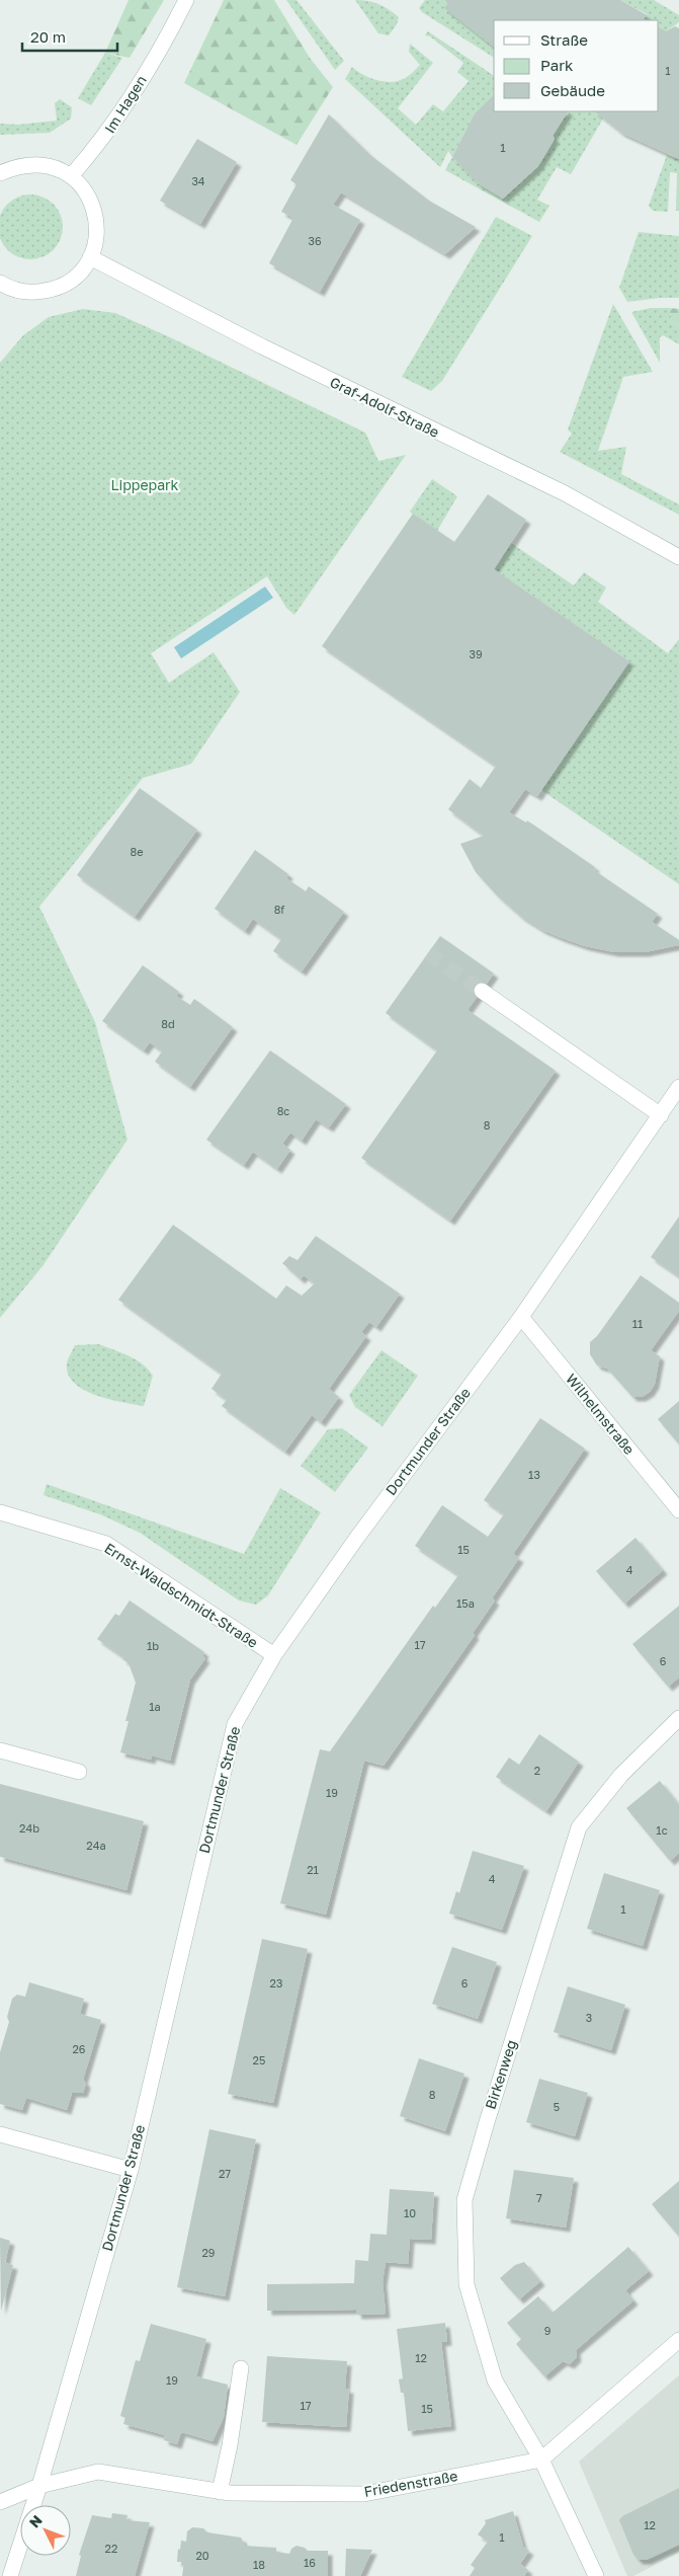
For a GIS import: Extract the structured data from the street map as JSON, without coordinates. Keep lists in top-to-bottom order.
{
  "streets": {
    "street": [
      "Im Hagen",
      "Graf-Adolf-Straße",
      "Wilhelmstraße",
      "Dortmunder Straße",
      "Ernst-Waldschmidt-Straße",
      "Birkenweg",
      "Friedenstraße"
    ]
  },
  "crossings": [
    ["Wilhelmstraße", "Dortmunder Straße"],
    ["Dortmunder Straße", "Ernst-Waldschmidt-Straße"],
    ["Dortmunder Straße", "Friedenstraße"],
    ["Birkenweg", "Friedenstraße"]
  ],
  "parks": ["Lippepark"],
  "house_numbers": [
    "1",
    "1",
    "34",
    "36",
    "39",
    "8e",
    "8f",
    "8d",
    "8c",
    "8",
    "11",
    "13",
    "15",
    "4",
    "15a",
    "17",
    "1b",
    "6",
    "1a",
    "2",
    "19",
    "24b",
    "1c",
    "24a",
    "21",
    "4",
    "1",
    "23",
    "6",
    "3",
    "26",
    "25",
    "8",
    "5",
    "27",
    "7",
    "10",
    "29",
    "9",
    "12",
    "19",
    "17",
    "15",
    "12",
    "1",
    "22",
    "20",
    "16",
    "18"
  ],
  "legend": ["Straße", "Park", "Gebäude"],
  "scale_bar": "20 m",
  "north": "top left"
}
